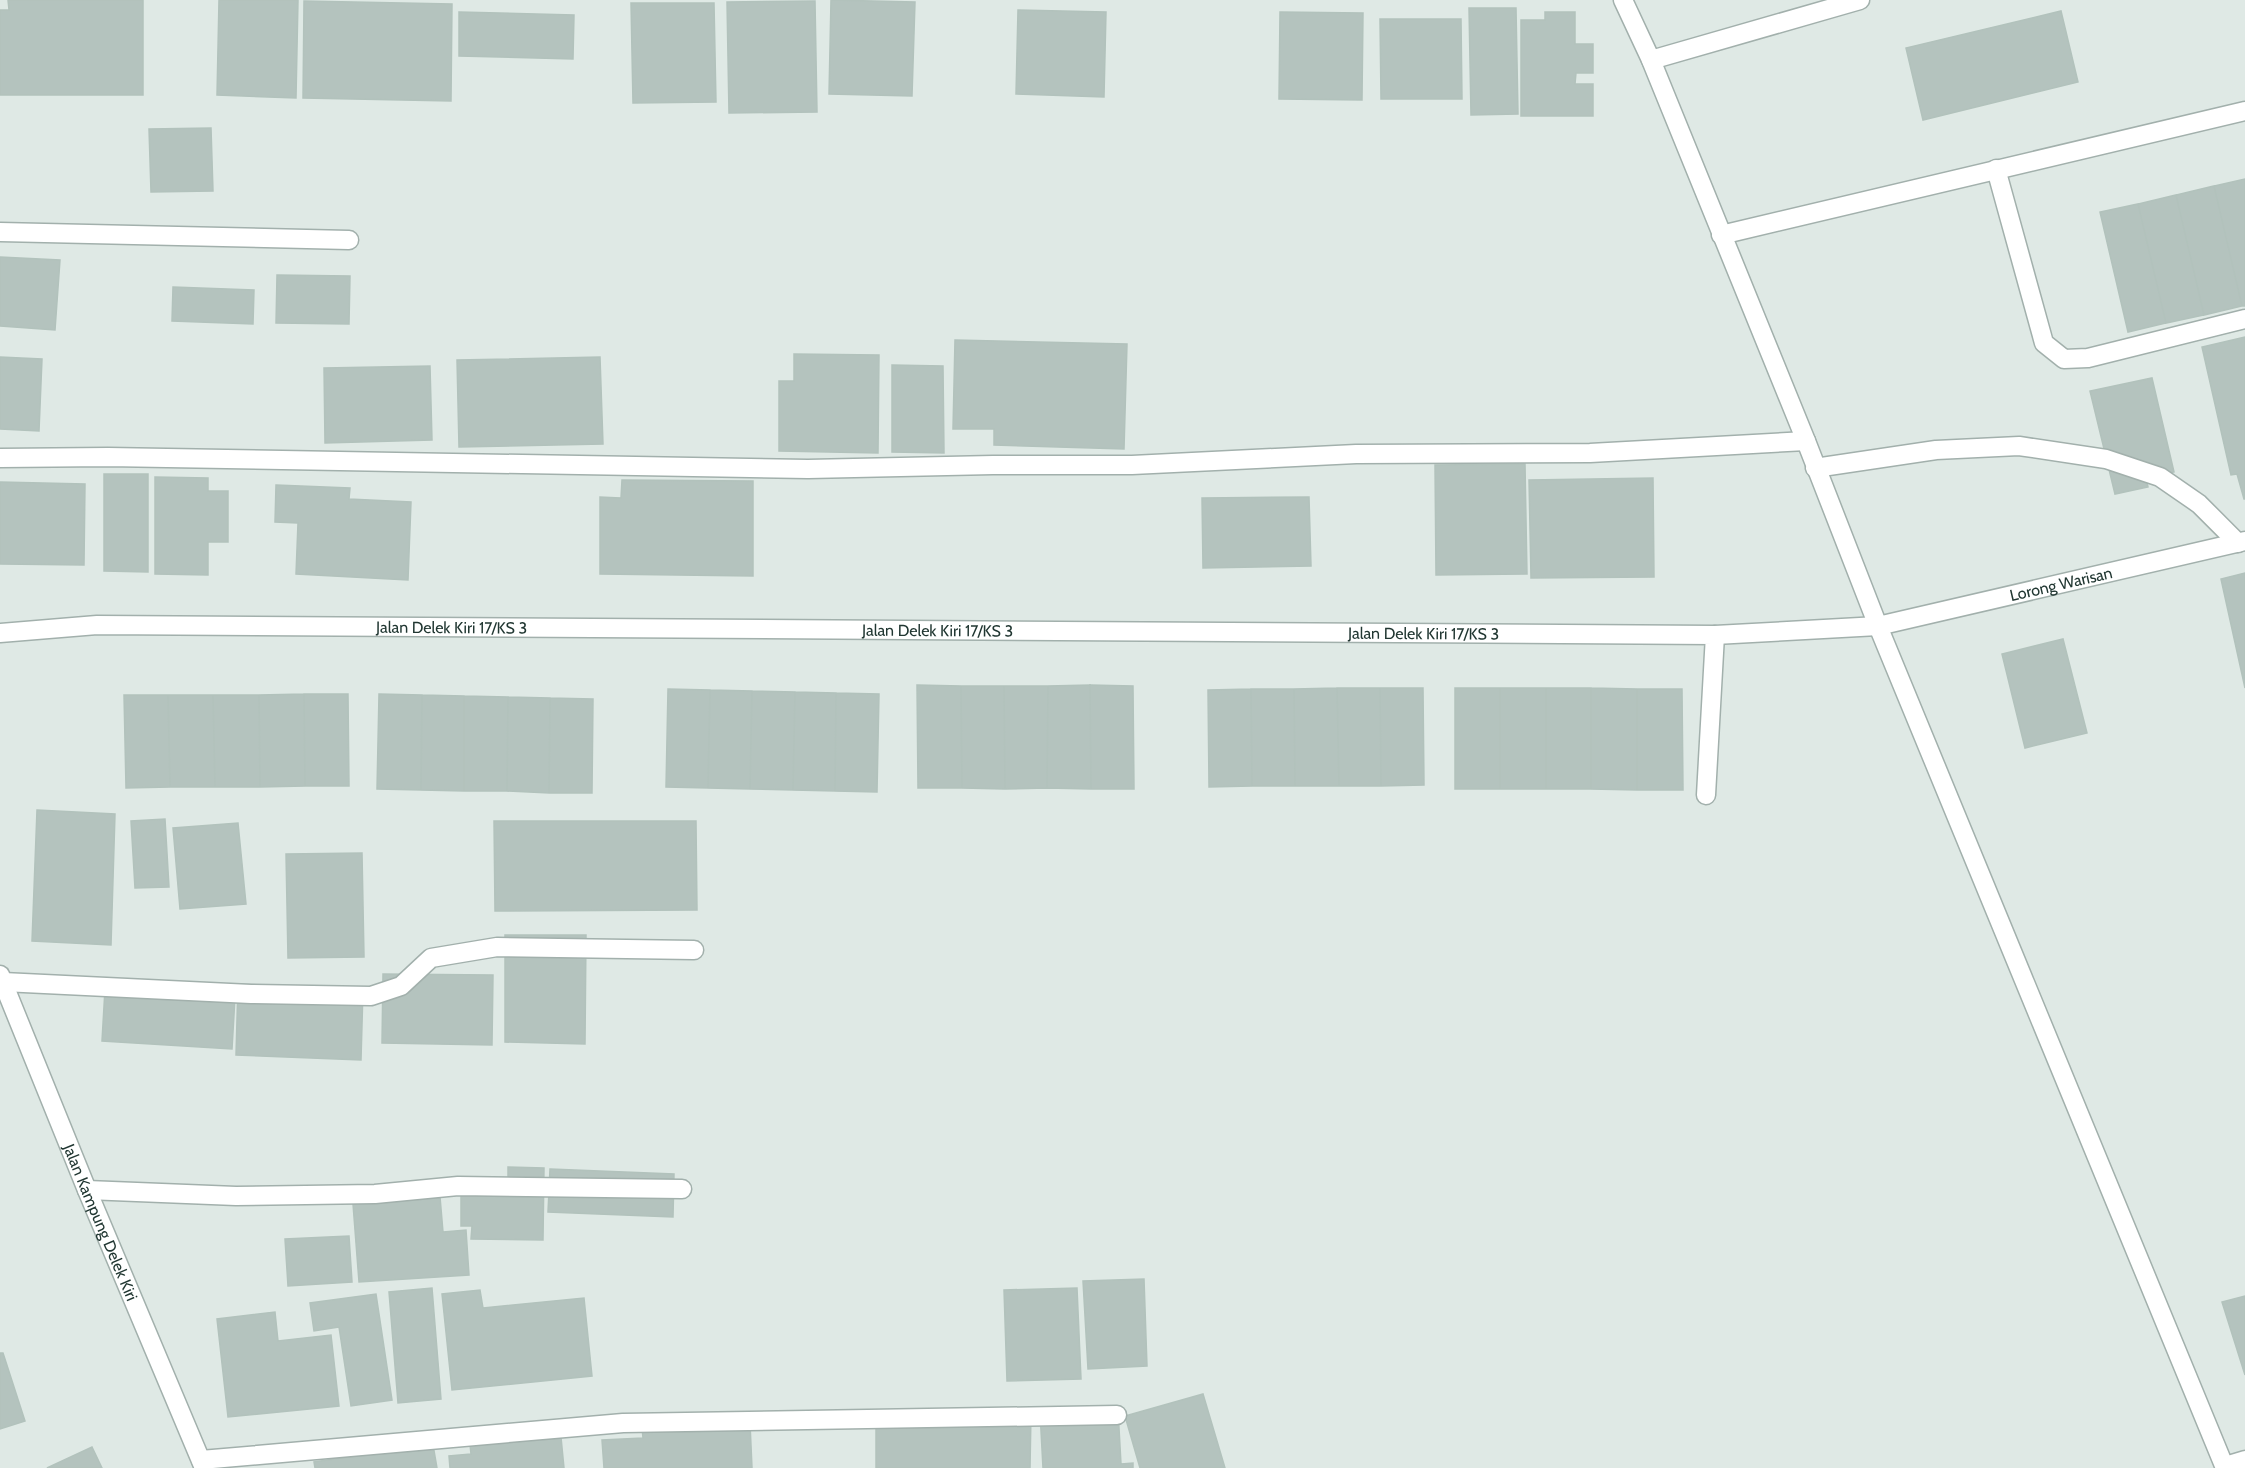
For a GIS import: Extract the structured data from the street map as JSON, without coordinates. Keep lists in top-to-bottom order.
{
  "streets": {
    "street": ["Lorong Warisan", "Jalan Delek Kiri 17/KS 3", "Jalan Kampung Delek Kiri"]
  },
  "crossings": [
    ["Lorong Warisan", "Jalan Delek Kiri 17/KS 3"]
  ]
}
